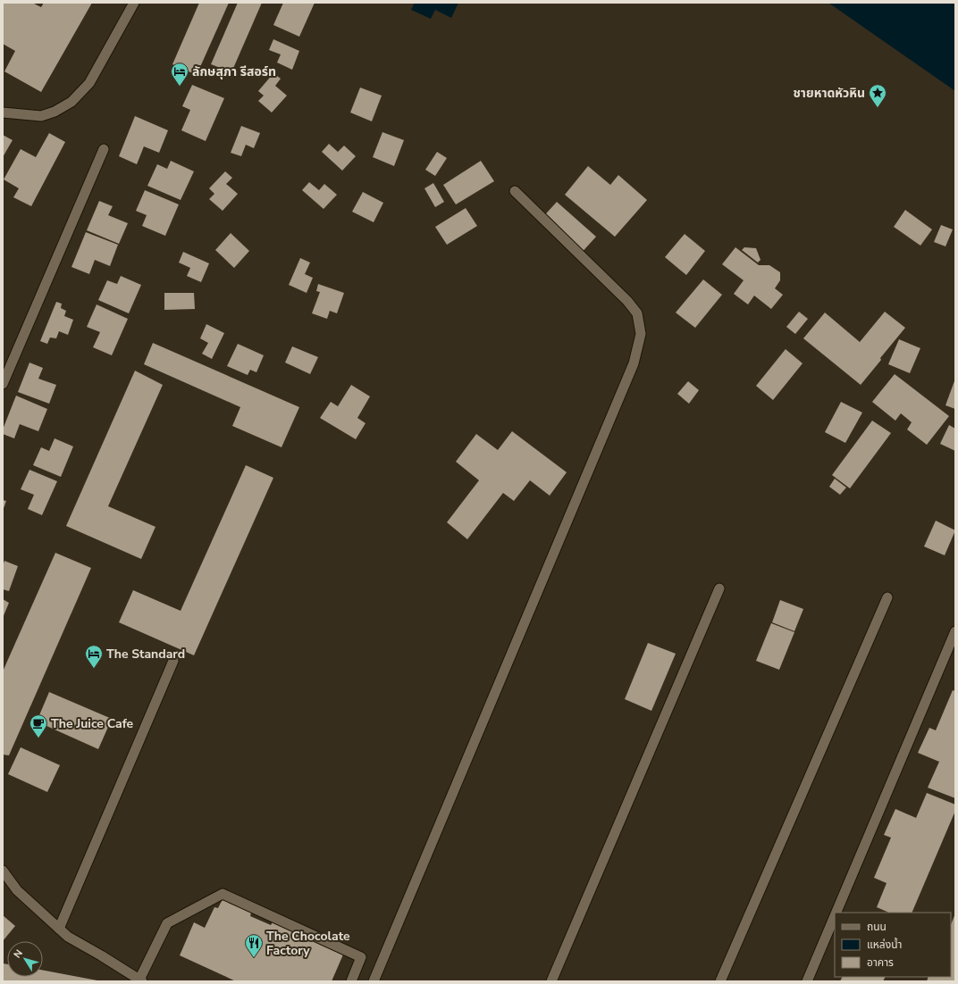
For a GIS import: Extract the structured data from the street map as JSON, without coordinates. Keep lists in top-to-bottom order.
{
  "places": {
    "hotel": ["ลักษสุภา รีสอร์ท", "The Standard"],
    "place": ["ชายหาดหัวหิน"],
    "cafe": ["The Juice Cafe"],
    "restaurant": ["The Chocolate Factory"]
  },
  "legend": ["ถนน", "แหล่งน้ำ", "อาคาร"],
  "north": "top left"
}
